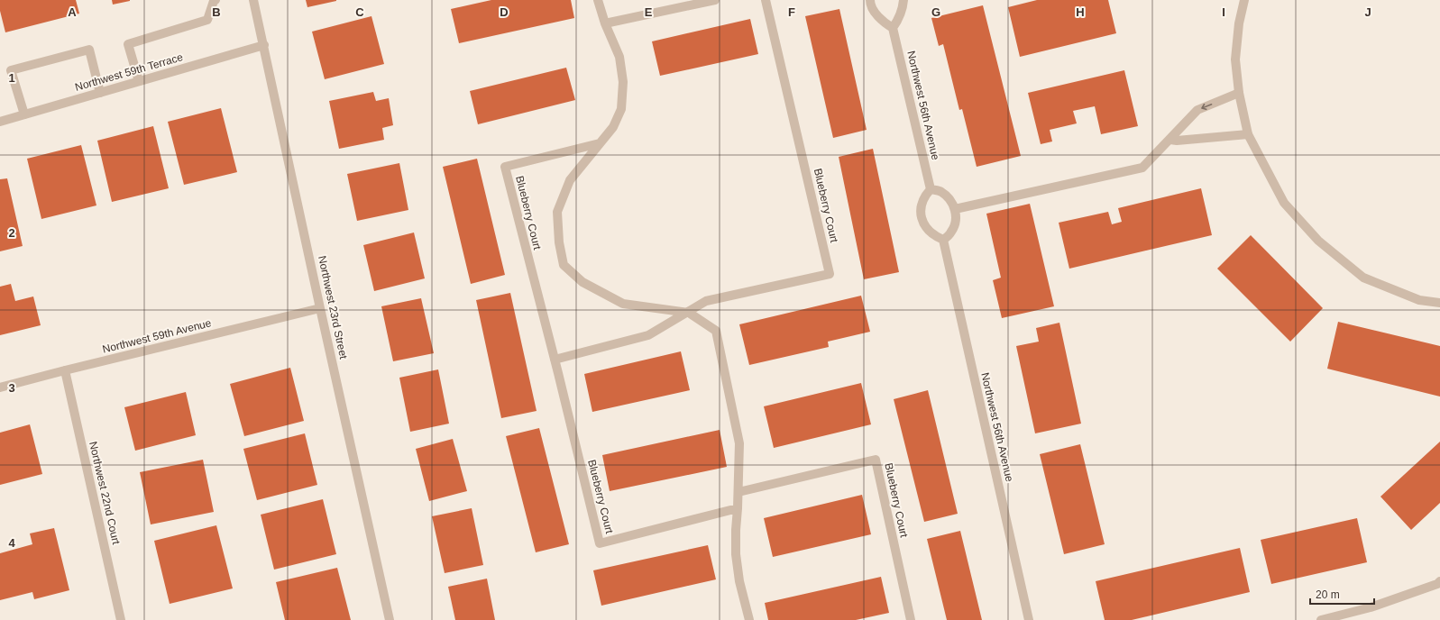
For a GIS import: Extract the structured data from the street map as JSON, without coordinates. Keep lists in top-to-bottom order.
{
  "streets": {
    "street": [
      "Northwest 59th Terrace",
      "Northwest 56th Avenue",
      "Blueberry Court",
      "Northwest 23rd Street",
      "Northwest 59th Avenue",
      "Northwest 22nd Court"
    ]
  },
  "crossings": [
    ["Northwest 59th Terrace", "Northwest 23rd Street"],
    ["Northwest 23rd Street", "Northwest 59th Avenue"],
    ["Northwest 59th Avenue", "Northwest 22nd Court"]
  ],
  "scale_bar": "20 m",
  "grid": {
    "columns": [
      "A",
      "B",
      "C",
      "D",
      "E",
      "F",
      "G",
      "H",
      "I",
      "J"
    ],
    "rows": [
      "1",
      "2",
      "3",
      "4"
    ]
  }
}
